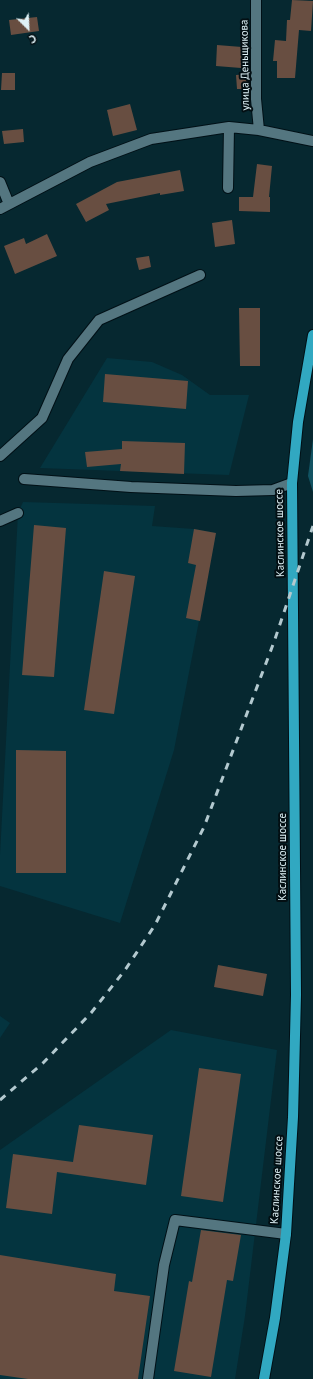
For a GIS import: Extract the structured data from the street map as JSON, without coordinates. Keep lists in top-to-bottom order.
{
  "streets": {
    "main road": ["Каслинское шоссе"],
    "street": ["улица Деньщикова"]
  },
  "north": "bottom right"
}
